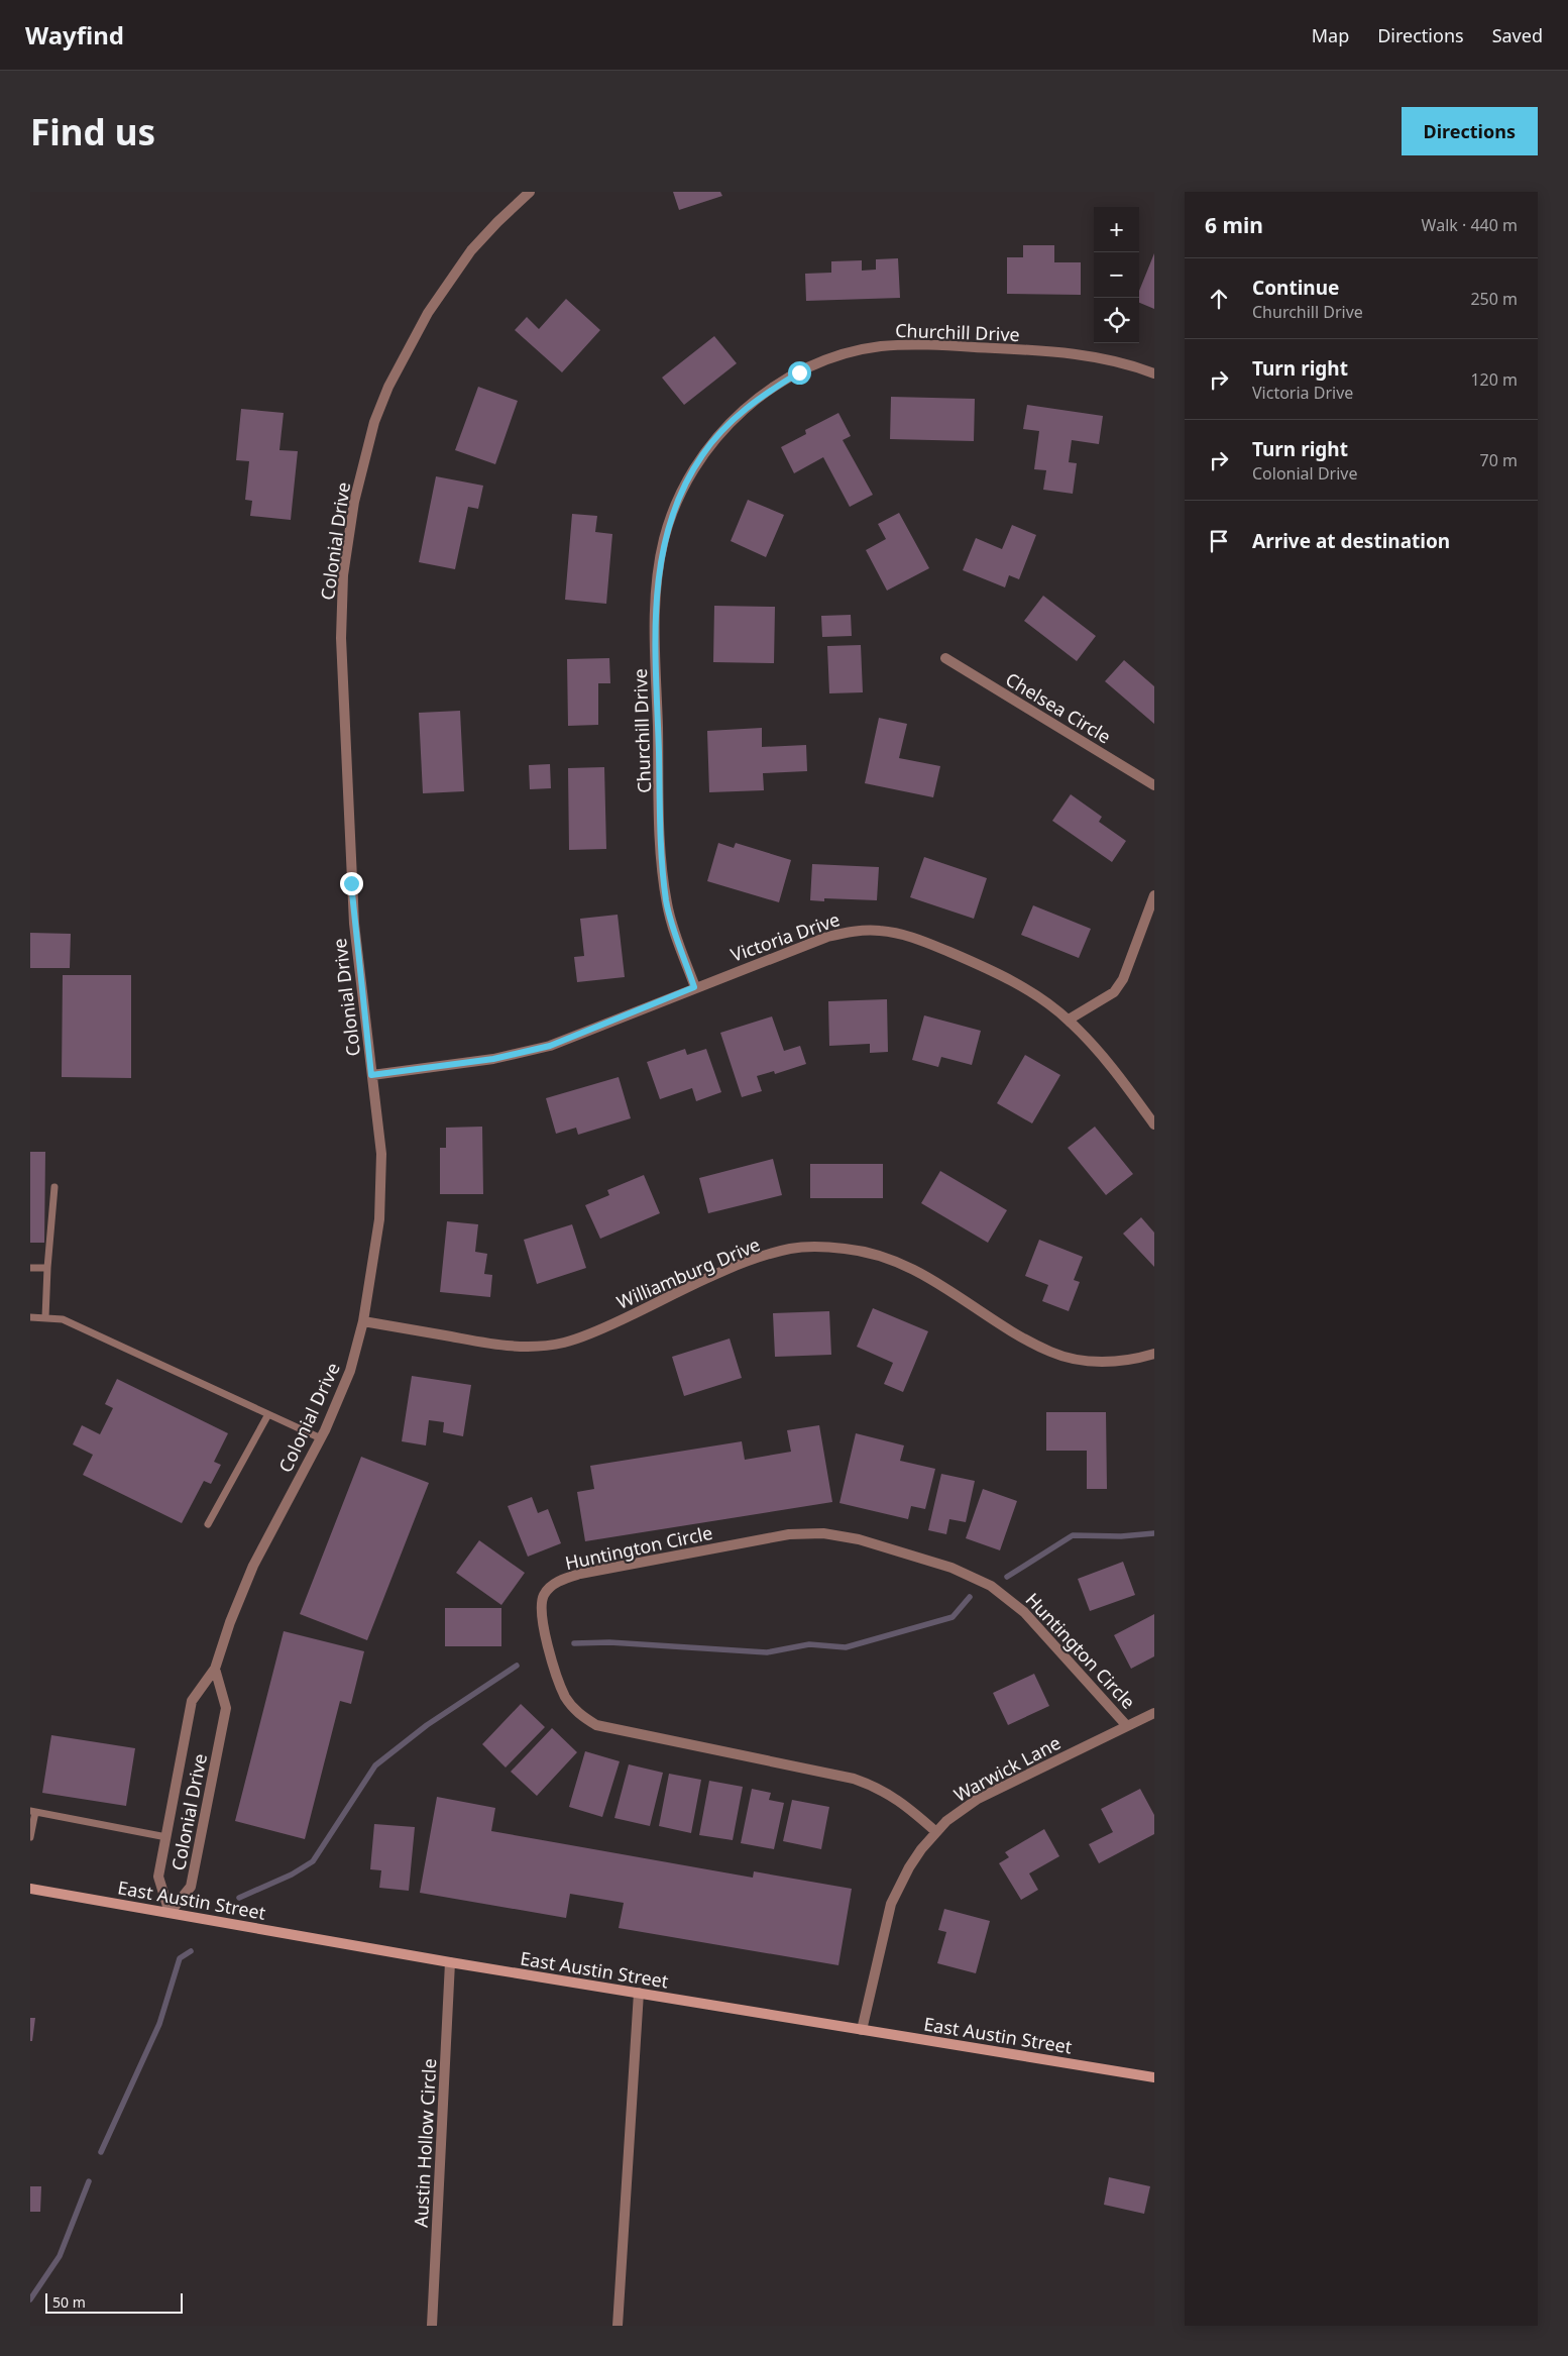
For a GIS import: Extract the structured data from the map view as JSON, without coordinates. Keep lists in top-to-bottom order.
{
  "streets": {
    "main road": ["East Austin Street"],
    "street": [
      "Churchill Drive",
      "Colonial Drive",
      "Chelsea Circle",
      "Victoria Drive",
      "Williamburg Drive",
      "Huntington Circle",
      "Warwick Lane",
      "Austin Hollow Circle"
    ]
  },
  "crossings": [
    ["Churchill Drive", "Victoria Drive"],
    ["Colonial Drive", "Victoria Drive"],
    ["Colonial Drive", "Williamburg Drive"],
    ["Colonial Drive", "East Austin Street"],
    ["Huntington Circle", "Warwick Lane"],
    ["Warwick Lane", "East Austin Street"],
    ["East Austin Street", "Austin Hollow Circle"]
  ],
  "scale_bar": "50 m",
  "page": {
    "header": "Wayfind",
    "nav": ["Map", "Directions", "Saved"],
    "buttons": "Directions",
    "title": "Find us",
    "heading": ["6 min", "Walk · 440 m"],
    "map_buttons": ["+", "−"],
    "list": [
      ["Continue", "Churchill Drive", "250 m"],
      ["Turn right", "Victoria Drive", "120 m"],
      ["Turn right", "Colonial Drive", "70 m"],
      "Arrive at destination"
    ],
    "scale": "50 m"
  }
}
